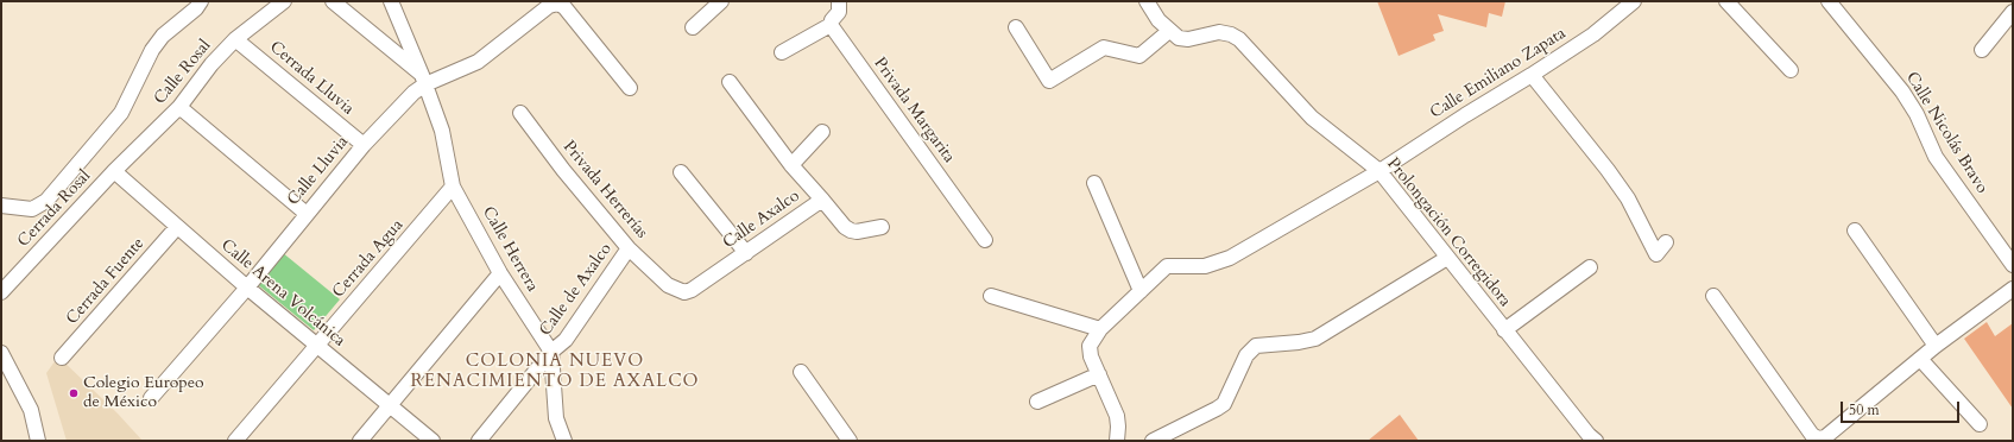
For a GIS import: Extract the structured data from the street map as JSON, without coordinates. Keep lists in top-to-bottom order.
{
  "streets": {
    "street": [
      "Calle Rosal",
      "Calle Emiliano Zapata",
      "Cerrada Lluvia",
      "Privada Margarita",
      "Calle Nicolás Bravo",
      "Calle Lluvia",
      "Privada Herrerías",
      "Cerrada Rosal",
      "Calle Axalco",
      "Prolongación Corregidora",
      "Calle Herrera",
      "Cerrada Agua",
      "Cerrada Fuente",
      "Calle de Axalco",
      "Calle Arena Volcánica"
    ]
  },
  "crossings": [
    ["Calle Rosal", "Cerrada Lluvia"],
    ["Calle Rosal", "Cerrada Rosal"],
    ["Calle Rosal", "Calle Arena Volcánica"],
    ["Calle Emiliano Zapata", "Prolongación Corregidora"],
    ["Cerrada Lluvia", "Calle Lluvia"],
    ["Calle Lluvia", "Calle Herrera"],
    ["Calle Lluvia", "Calle Arena Volcánica"],
    ["Privada Herrerías", "Calle Axalco"],
    ["Privada Herrerías", "Calle de Axalco"],
    ["Cerrada Rosal", "Calle Arena Volcánica"],
    ["Calle Herrera", "Cerrada Agua"],
    ["Calle Herrera", "Calle de Axalco"],
    ["Cerrada Agua", "Calle Arena Volcánica"],
    ["Cerrada Fuente", "Calle Arena Volcánica"]
  ],
  "districts": ["COLONIA NUEVO RENACIMIENTO DE AXALCO"],
  "places": ["Colegio Europeo de México"],
  "scale_bar": "50 m"
}
